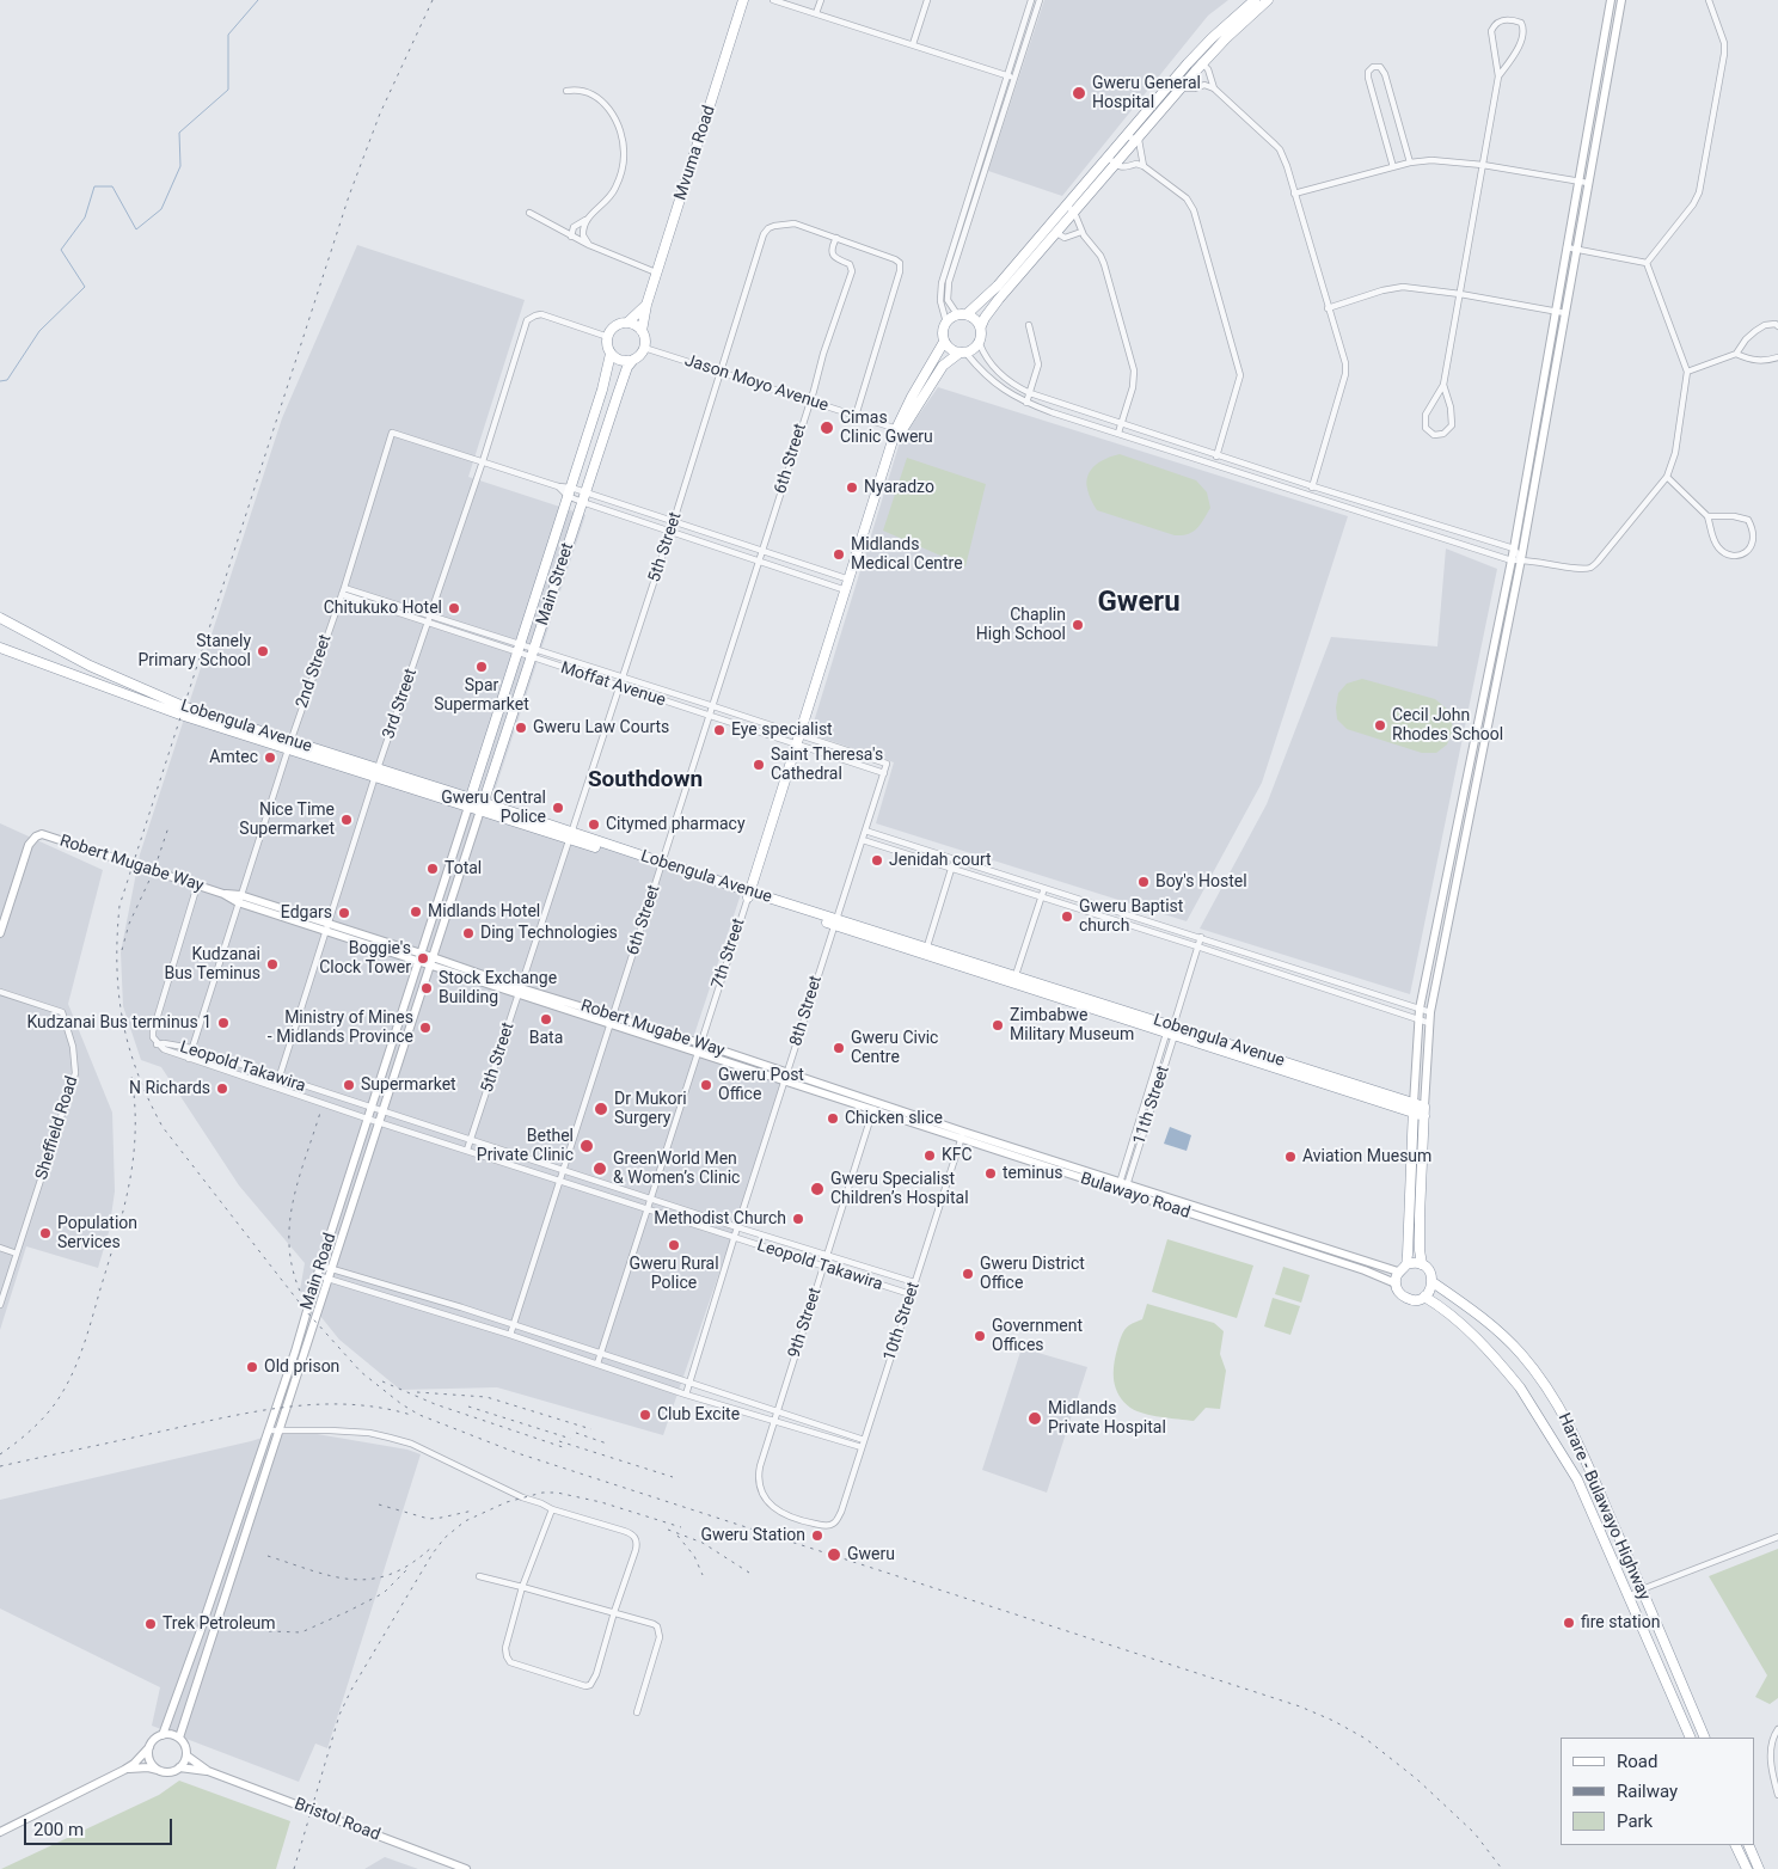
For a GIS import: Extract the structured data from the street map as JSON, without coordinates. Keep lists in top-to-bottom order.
{
  "streets": {
    "highway": [
      "Mvuma Road",
      "Main Street",
      "Lobengula Avenue",
      "7th Street",
      "Harare - Bulawayo Highway"
    ],
    "main road": [
      "Robert Mugabe Way",
      "Bulawayo Road",
      "Main Road",
      "Bristol Road"
    ],
    "street": [
      "Jason Moyo Avenue",
      "6th Street",
      "5th Street",
      "2nd Street",
      "Moffat Avenue",
      "3rd Street",
      "8th Street",
      "Leopold Takawira",
      "11th Street",
      "Sheffield Road",
      "10th Street",
      "9th Street"
    ]
  },
  "crossings": [
    ["Mvuma Road", "Jason Moyo Avenue"],
    ["Mvuma Road", "Main Street"],
    ["Mvuma Road", "3rd Street"],
    ["Jason Moyo Avenue", "6th Street"],
    ["Jason Moyo Avenue", "5th Street"],
    ["Jason Moyo Avenue", "Main Street"],
    ["Jason Moyo Avenue", "3rd Street"],
    ["Jason Moyo Avenue", "7th Street"],
    ["6th Street", "5th Street"],
    ["6th Street", "Moffat Avenue"],
    ["6th Street", "Lobengula Avenue"],
    ["6th Street", "Robert Mugabe Way"],
    ["6th Street", "Leopold Takawira"],
    ["5th Street", "Moffat Avenue"],
    ["5th Street", "Lobengula Avenue"],
    ["5th Street", "Robert Mugabe Way"],
    ["5th Street", "Leopold Takawira"],
    ["Main Street", "Moffat Avenue"],
    ["Main Street", "3rd Street"],
    ["Main Street", "Lobengula Avenue"],
    ["Main Street", "Main Road"],
    ["2nd Street", "Moffat Avenue"],
    ["2nd Street", "3rd Street"],
    ["2nd Street", "Lobengula Avenue"],
    ["2nd Street", "Robert Mugabe Way"],
    ["2nd Street", "Leopold Takawira"],
    ["Moffat Avenue", "3rd Street"],
    ["Moffat Avenue", "7th Street"],
    ["Moffat Avenue", "8th Street"],
    ["3rd Street", "Lobengula Avenue"],
    ["3rd Street", "Robert Mugabe Way"],
    ["3rd Street", "Leopold Takawira"],
    ["Lobengula Avenue", "7th Street"],
    ["Lobengula Avenue", "8th Street"],
    ["Lobengula Avenue", "11th Street"],
    ["Lobengula Avenue", "Main Road"],
    ["Lobengula Avenue", "Harare - Bulawayo Highway"],
    ["Robert Mugabe Way", "7th Street"],
    ["Robert Mugabe Way", "8th Street"],
    ["Robert Mugabe Way", "Bulawayo Road"],
    ["Robert Mugabe Way", "Main Road"],
    ["Robert Mugabe Way", "9th Street"],
    ["7th Street", "Leopold Takawira"],
    ["8th Street", "Leopold Takawira"],
    ["Leopold Takawira", "Main Road"],
    ["Leopold Takawira", "10th Street"],
    ["Leopold Takawira", "9th Street"],
    ["11th Street", "Bulawayo Road"],
    ["Bulawayo Road", "10th Street"],
    ["Bulawayo Road", "9th Street"],
    ["Bulawayo Road", "Harare - Bulawayo Highway"],
    ["Main Road", "Bristol Road"],
    ["10th Street", "9th Street"]
  ],
  "districts": ["Gweru", "Southdown"],
  "places": [
    "Gweru General Hospital",
    "Cimas Clinic Gweru",
    "Nyaradzo",
    "Midlands Medical Centre",
    "Chitukuko Hotel",
    "Chaplin High School",
    "Stanely Primary School",
    "Spar Supermarket",
    "Cecil John Rhodes School",
    "Gweru Law Courts",
    "Eye specialist",
    "Amtec",
    "Saint Theresa's Cathedral",
    "Gweru Central Police",
    "Nice Time Supermarket",
    "Citymed pharmacy",
    "Jenidah court",
    "Total",
    "Boy's Hostel",
    "Midlands Hotel",
    "Edgars",
    "Gweru Baptist church",
    "Ding Technologies",
    "Boggie's Clock Tower",
    "Kudzanai Bus Teminus",
    "Stock Exchange Building",
    "Bata",
    "Kudzanai Bus terminus 1",
    "Zimbabwe Military Museum",
    "Ministry of Mines - Midlands Province",
    "Gweru Civic Centre",
    "Supermarket",
    "Gweru Post Office",
    "N Richards",
    "Dr Mukori Surgery",
    "Chicken slice",
    "Bethel Private Clinic",
    "KFC",
    "Aviation Muesum",
    "GreenWorld Men & Women’s Clinic",
    "teminus",
    "Gweru Specialist Children’s Hospital",
    "Methodist Church",
    "Population Services",
    "Gweru Rural Police",
    "Gweru District Office",
    "Government Offices",
    "Old prison",
    "Club Excite",
    "Midlands Private Hospital",
    "Gweru Station",
    "Gweru",
    "fire station",
    "Trek Petroleum"
  ],
  "legend": ["Road", "Railway", "Park"],
  "scale_bar": "200 m"
}
